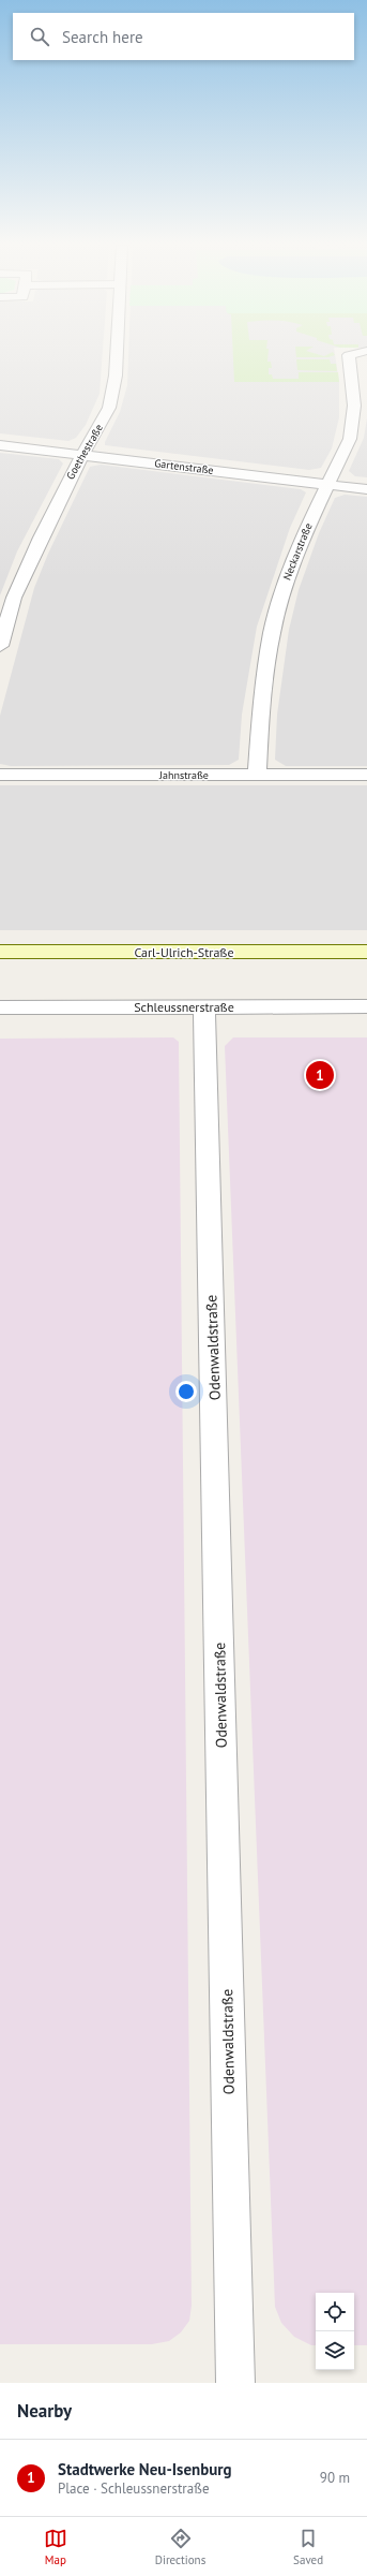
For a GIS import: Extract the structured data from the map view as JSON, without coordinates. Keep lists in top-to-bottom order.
{
  "streets": {
    "main road": ["Carl-Ulrich-Straße"],
    "street": [
      "Goethestraße",
      "Gartenstraße",
      "Neckarstraße",
      "Jahnstraße",
      "Schleussnerstraße",
      "Odenwaldstraße"
    ]
  },
  "crossings": [
    ["Goethestraße", "Gartenstraße"],
    ["Gartenstraße", "Neckarstraße"],
    ["Neckarstraße", "Jahnstraße"],
    ["Schleussnerstraße", "Odenwaldstraße"]
  ],
  "page": {
    "search": "Search here",
    "pins": "1",
    "heading": "Nearby",
    "list": [
      {
        "mark": "1",
        "name": "Stadtwerke Neu-Isenburg",
        "note": "Place · Schleussnerstraße",
        "value": "90 m"
      }
    ],
    "nav": ["Map", "Directions", "Saved"]
  }
}
